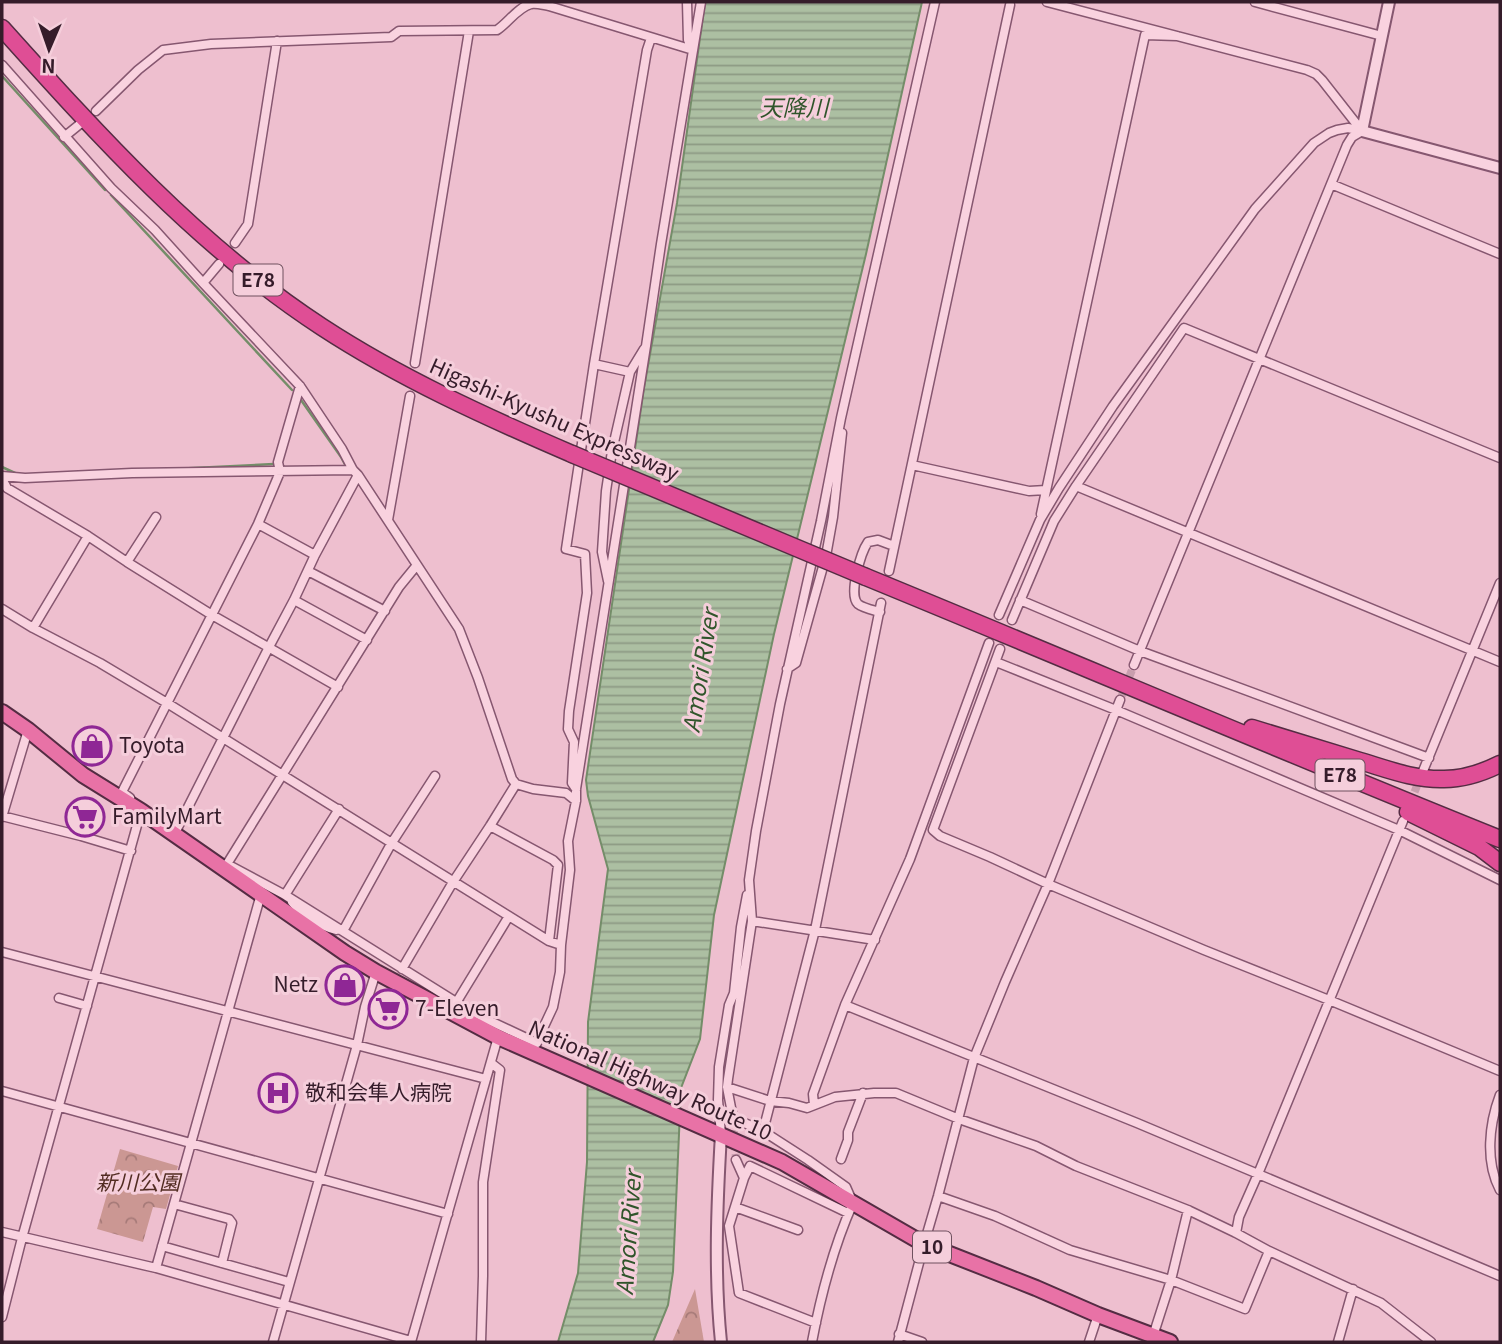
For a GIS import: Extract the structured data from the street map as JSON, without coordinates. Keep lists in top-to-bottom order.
{
  "streets": {
    "highway": [
      "E78",
      "Higashi-Kyushu Expressway",
      "National Highway Route 10",
      "10"
    ]
  },
  "water": ["天降川", "Amori River"],
  "parks": ["新川公園"],
  "places": {
    "shop": ["Toyota", "Netz"],
    "supermarket": ["FamilyMart", "7-Eleven"],
    "hospital": ["敬和会隼人病院"]
  },
  "north": "bottom"
}
